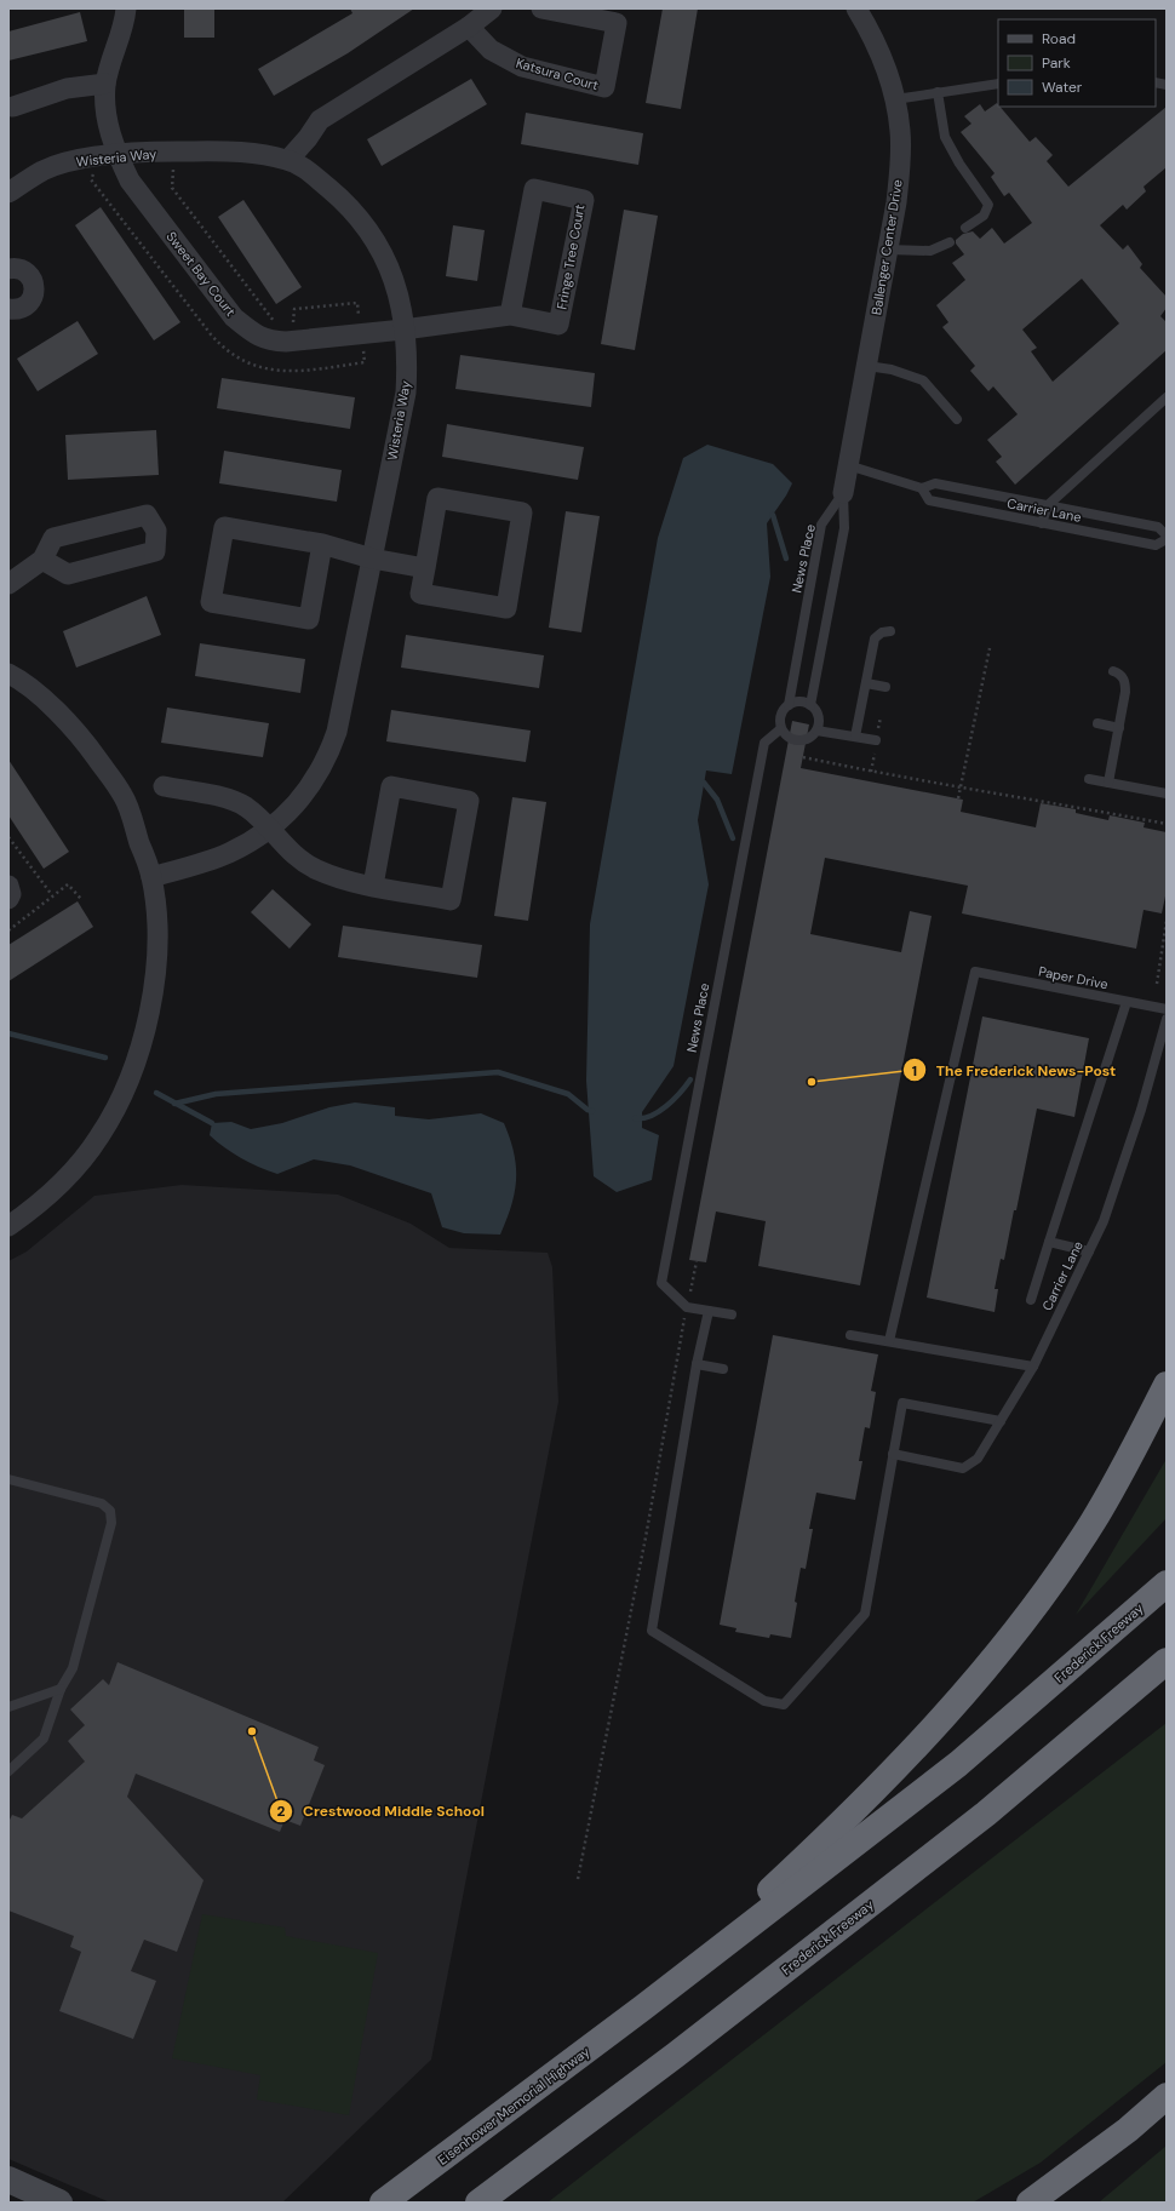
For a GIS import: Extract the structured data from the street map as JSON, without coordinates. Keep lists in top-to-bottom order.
{
  "streets": {
    "highway": ["Frederick Freeway", "Eisenhower Memorial Highway"],
    "street": [
      "Katsura Court",
      "Wisteria Way",
      "Ballenger Center Drive",
      "Fringe Tree Court",
      "Sweet Bay Court"
    ],
    "lane": ["Carrier Lane", "News Place", "Paper Drive"]
  },
  "crossings": [
    ["Wisteria Way", "Fringe Tree Court"],
    ["Wisteria Way", "Sweet Bay Court"],
    ["Ballenger Center Drive", "Carrier Lane"],
    ["Ballenger Center Drive", "News Place"],
    ["Fringe Tree Court", "Sweet Bay Court"],
    ["Frederick Freeway", "Eisenhower Memorial Highway"]
  ],
  "places": ["The Frederick News-Post", "Crestwood Middle School"],
  "legend": ["Road", "Park", "Water"]
}
